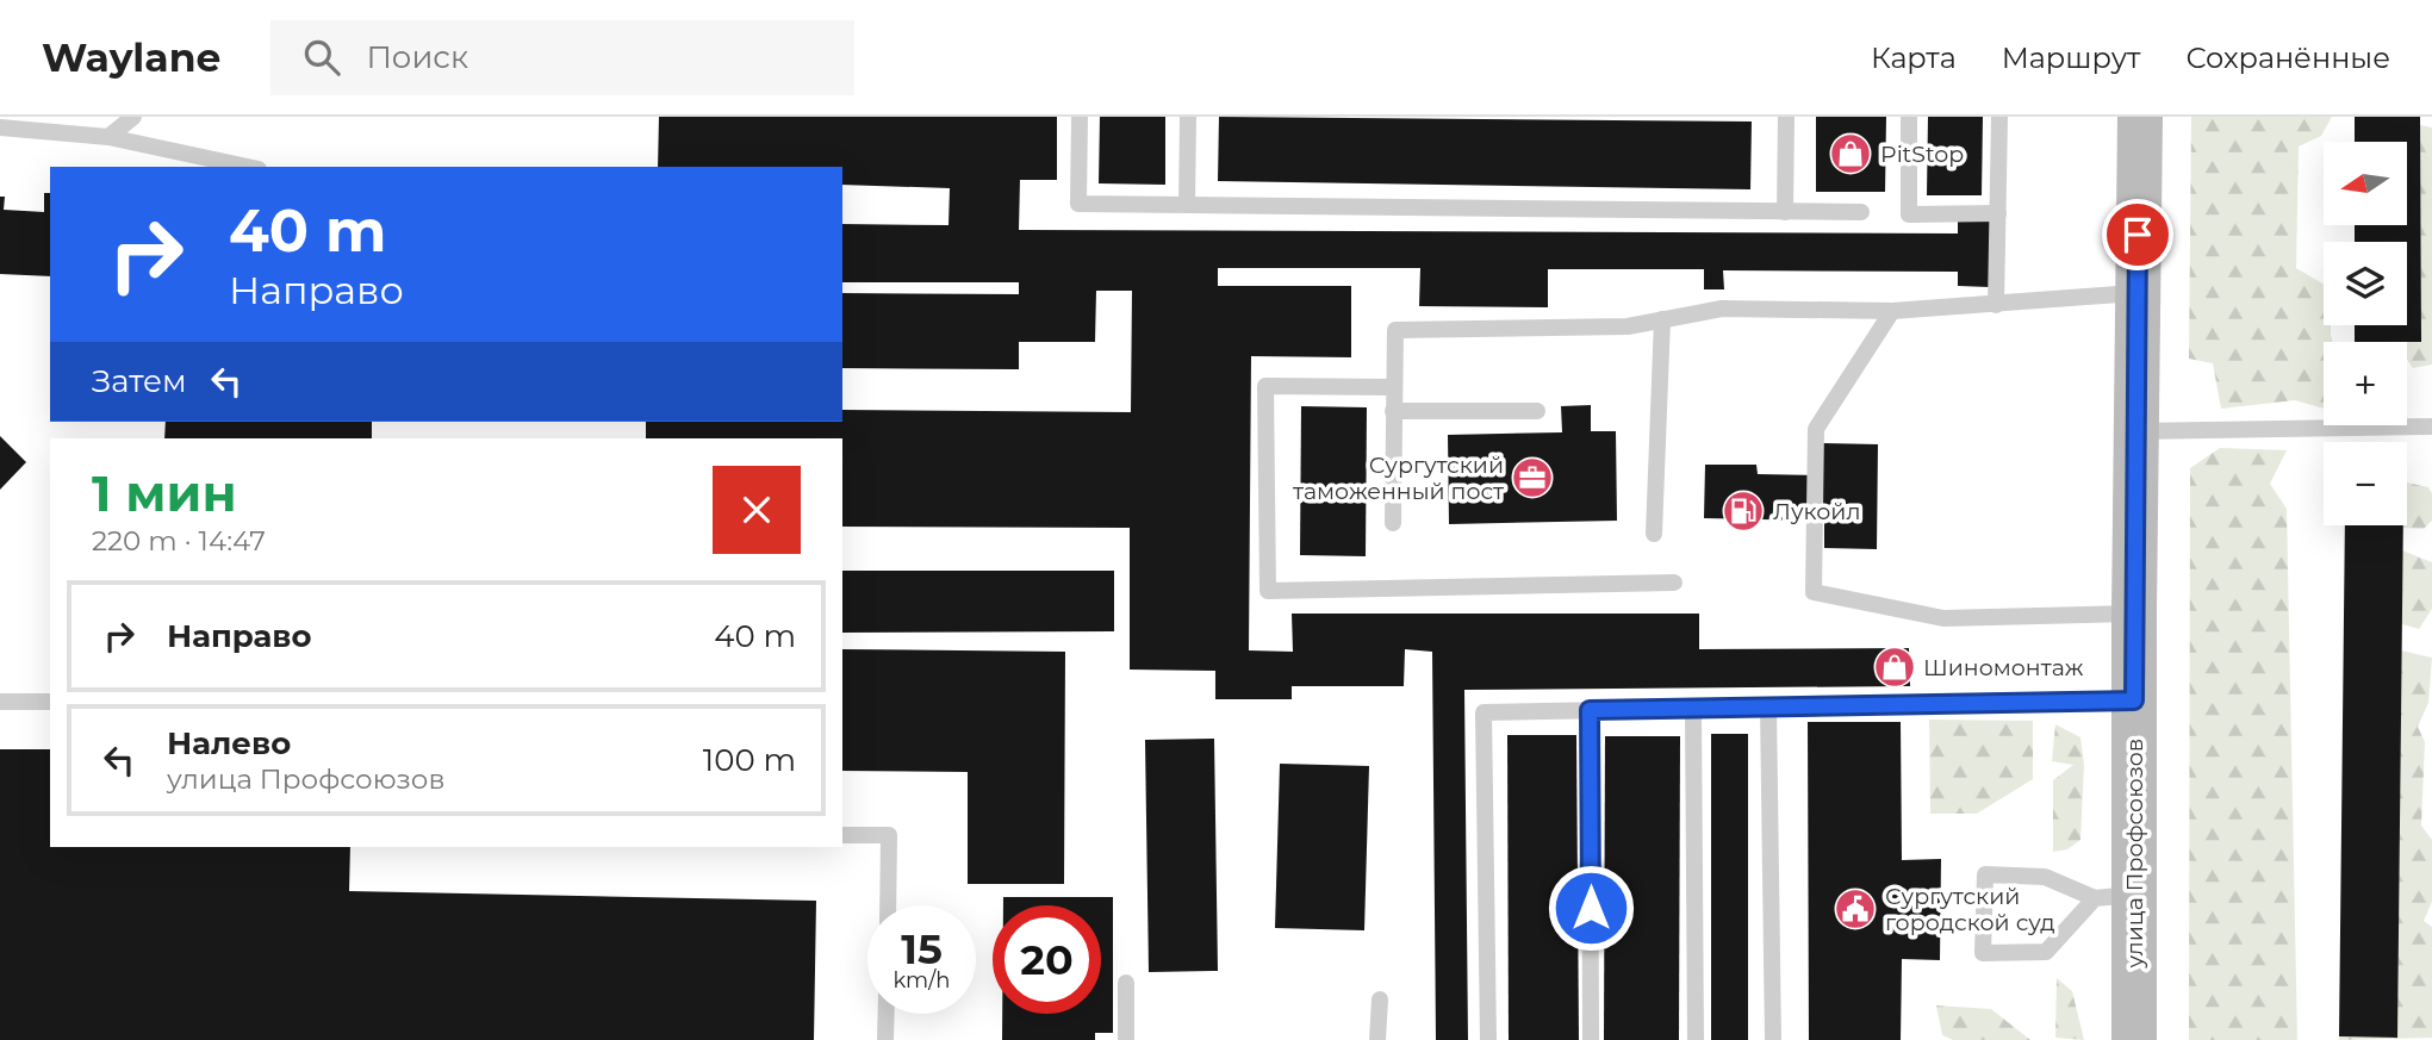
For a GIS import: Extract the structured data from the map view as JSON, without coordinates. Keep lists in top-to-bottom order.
{
  "streets": {
    "main road": ["улица Профсоюзов"]
  },
  "places": {
    "shop": ["PitStop", "Шиномонтаж"],
    "office": ["Сургутский таможенный пост"],
    "fuel station": ["Лукойл"],
    "public building": ["Сургутский городской суд"]
  },
  "north": "left",
  "page": {
    "header": "Waylane",
    "search": "Поиск",
    "nav": ["Карта", "Маршрут", "Сохранённые"],
    "map_buttons": ["+", "−"],
    "turn": ["40 m", "Направо"],
    "then": "Затем",
    "heading": ["1 мин", "220 m · 14:47"],
    "list": [
      {
        "name": "Направо",
        "value": "40 m"
      },
      {
        "name": "Налево",
        "note": "улица Профсоюзов",
        "value": "100 m"
      }
    ],
    "speed": "15 km/h",
    "limit": "20"
  }
}
